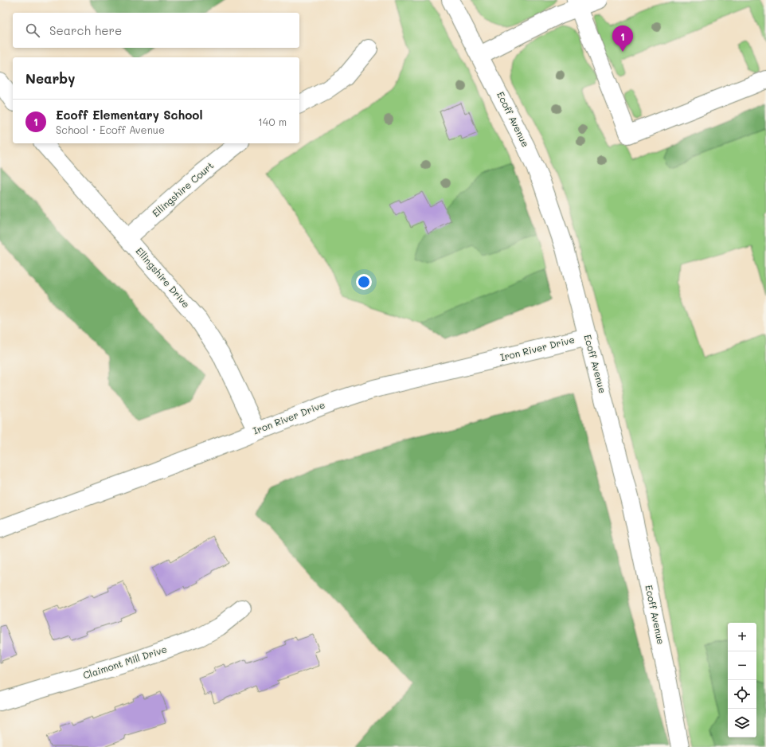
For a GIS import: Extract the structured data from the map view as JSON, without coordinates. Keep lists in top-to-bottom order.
{
  "streets": {
    "street": [
      "Ecoff Avenue",
      "Ellingshire Court",
      "Ellingshire Drive",
      "Iron River Drive",
      "Claimont Mill Drive"
    ]
  },
  "crossings": [
    ["Ecoff Avenue", "Iron River Drive"],
    ["Ellingshire Court", "Ellingshire Drive"],
    ["Ellingshire Drive", "Iron River Drive"]
  ],
  "page": {
    "search": "Search here",
    "pins": "1",
    "heading": "Nearby",
    "list": [
      {
        "mark": "1",
        "name": "Ecoff Elementary School",
        "note": "School · Ecoff Avenue",
        "value": "140 m"
      }
    ],
    "map_buttons": ["+", "−"]
  }
}
